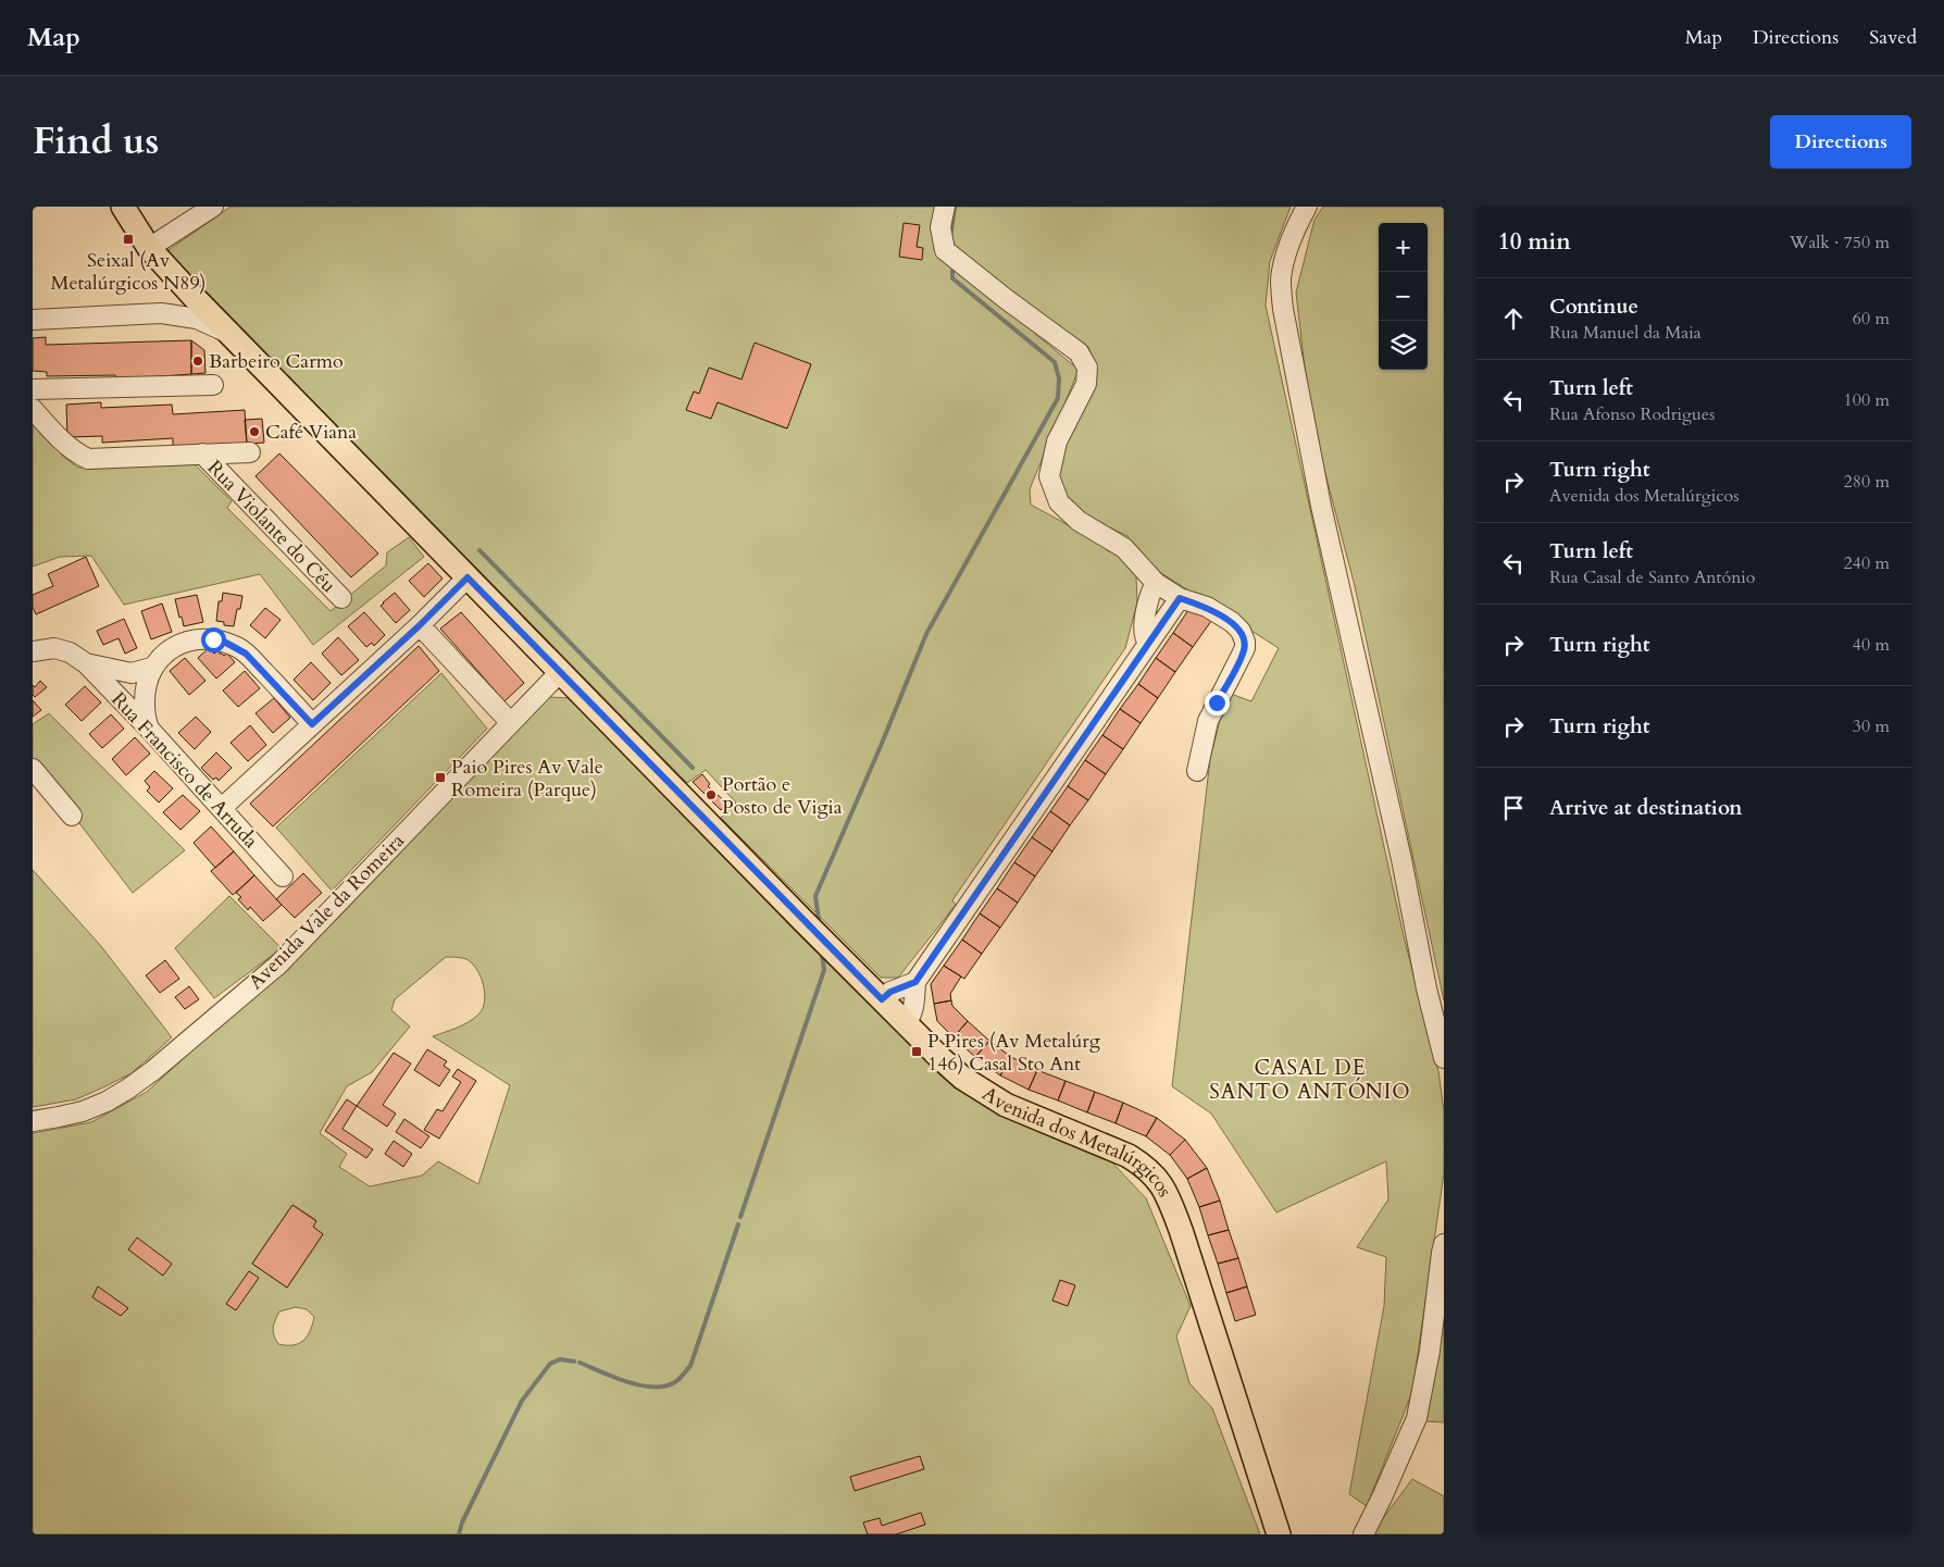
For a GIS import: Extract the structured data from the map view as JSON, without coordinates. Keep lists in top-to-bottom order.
{
  "streets": {
    "main road": ["Avenida dos Metalúrgicos"],
    "street": ["Rua Violante do Céu", "Rua Francisco de Arruda", "Avenida Vale da Romeira"]
  },
  "crossings": [
    ["Avenida Vale da Romeira", "Avenida dos Metalúrgicos"]
  ],
  "districts": ["CASAL DE SANTO ANTÓNIO"],
  "places": {
    "transit": ["Seixal (Av Metalúrgicos N89)", "Paio Pires Av Vale Romeira (Parque)", "P Pires (Av Metalúrg 146) Casal Sto Ant"],
    "other": ["Barbeiro Carmo", "Café Viana", "Portão e Posto de Vigia"]
  },
  "page": {
    "header": "Map",
    "nav": ["Map", "Directions", "Saved"],
    "title": "Find us",
    "buttons": "Directions",
    "heading": ["10 min", "Walk · 750 m"],
    "map_buttons": ["+", "−"],
    "list": [
      ["Continue", "Rua Manuel da Maia", "60 m"],
      ["Turn left", "Rua Afonso Rodrigues", "100 m"],
      ["Turn right", "Avenida dos Metalúrgicos", "280 m"],
      ["Turn left", "Rua Casal de Santo António", "240 m"],
      ["Turn right", "40 m"],
      ["Turn right", "30 m"],
      "Arrive at destination"
    ]
  }
}
